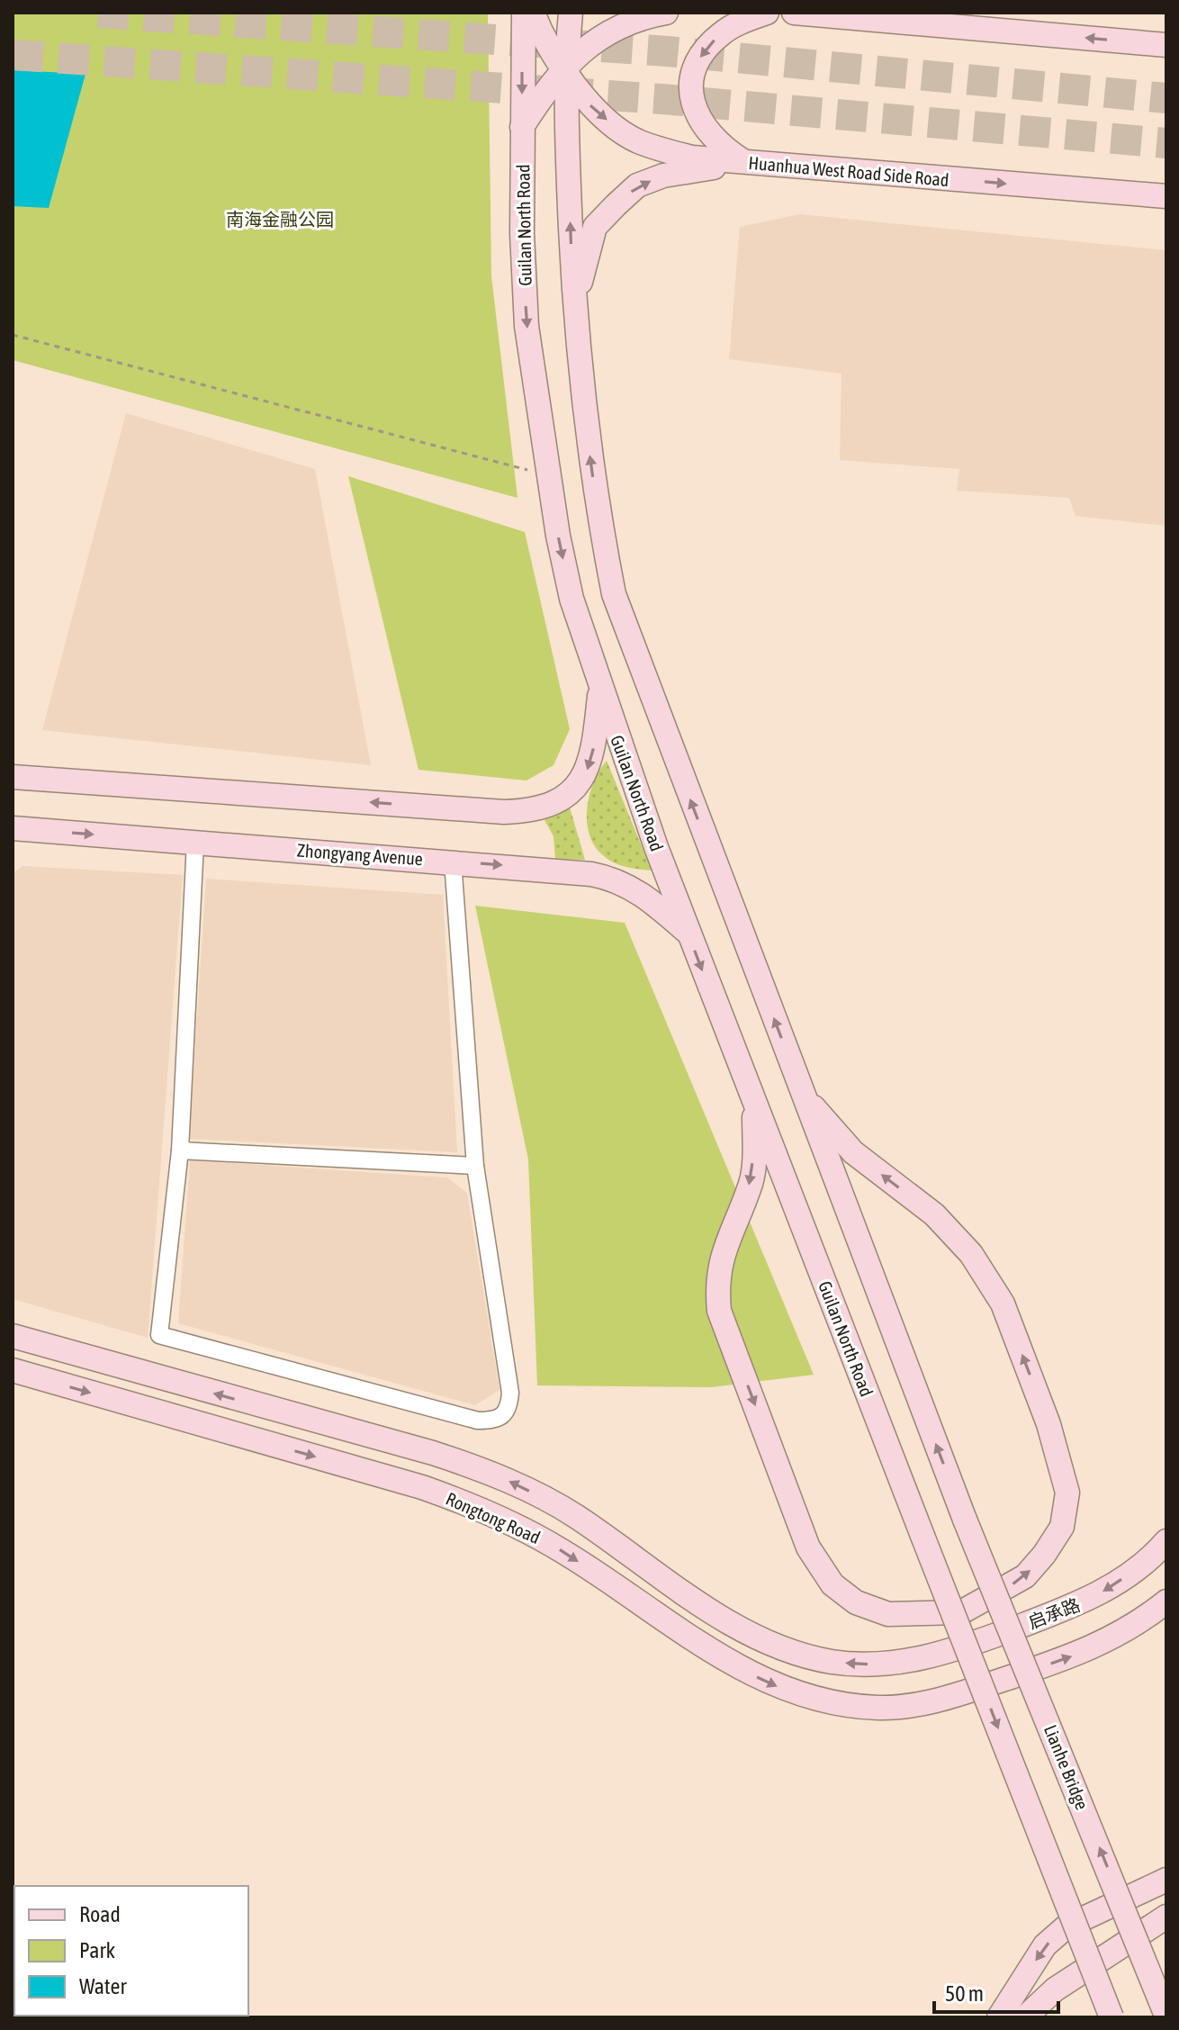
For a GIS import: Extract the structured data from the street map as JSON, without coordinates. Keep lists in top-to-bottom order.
{
  "streets": {
    "main road": [
      "Huanhua West Road Side Road",
      "Guilan North Road",
      "Zhongyang Avenue",
      "Rongtong Road",
      "启承路",
      "Lianhe Bridge"
    ]
  },
  "crossings": [
    ["Guilan North Road", "Zhongyang Avenue"],
    ["Rongtong Road", "启承路"]
  ],
  "one_way": ["Zhongyang Avenue", "启承路", "Lianhe Bridge"],
  "parks": ["南海金融公园"],
  "legend": ["Road", "Park", "Water"],
  "scale_bar": "50 m"
}
